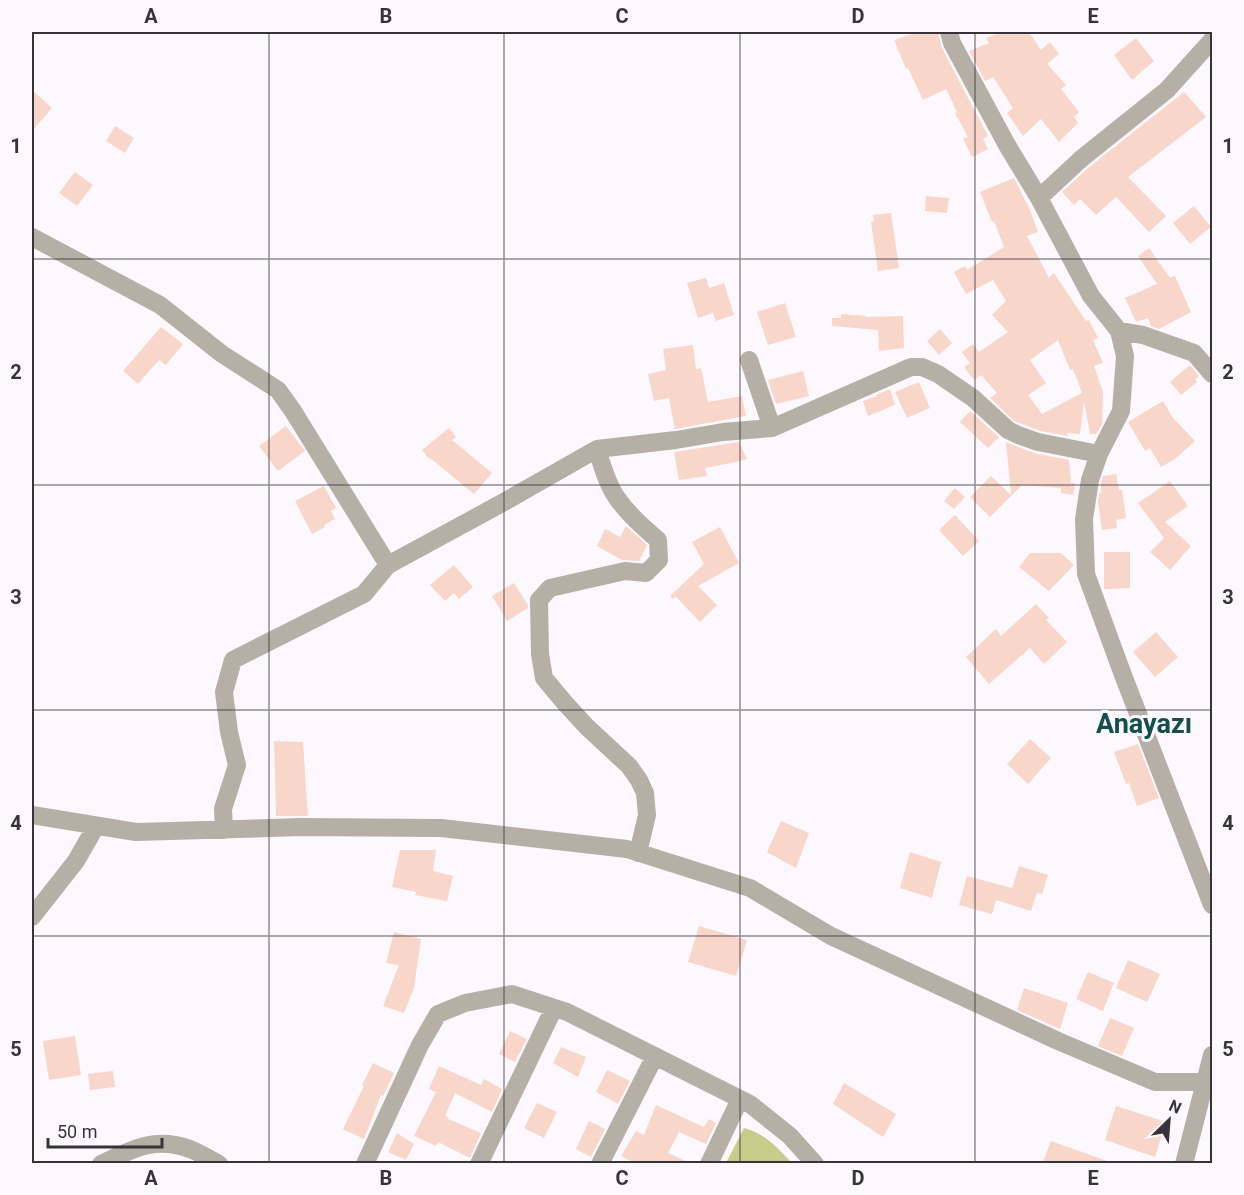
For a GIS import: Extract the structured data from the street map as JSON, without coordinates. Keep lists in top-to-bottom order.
{
  "districts": ["Anayazı"],
  "scale_bar": "50 m",
  "north": "top right",
  "grid": {
    "columns": [
      "A",
      "B",
      "C",
      "D",
      "E"
    ],
    "rows": [
      "1",
      "2",
      "3",
      "4",
      "5"
    ]
  }
}
